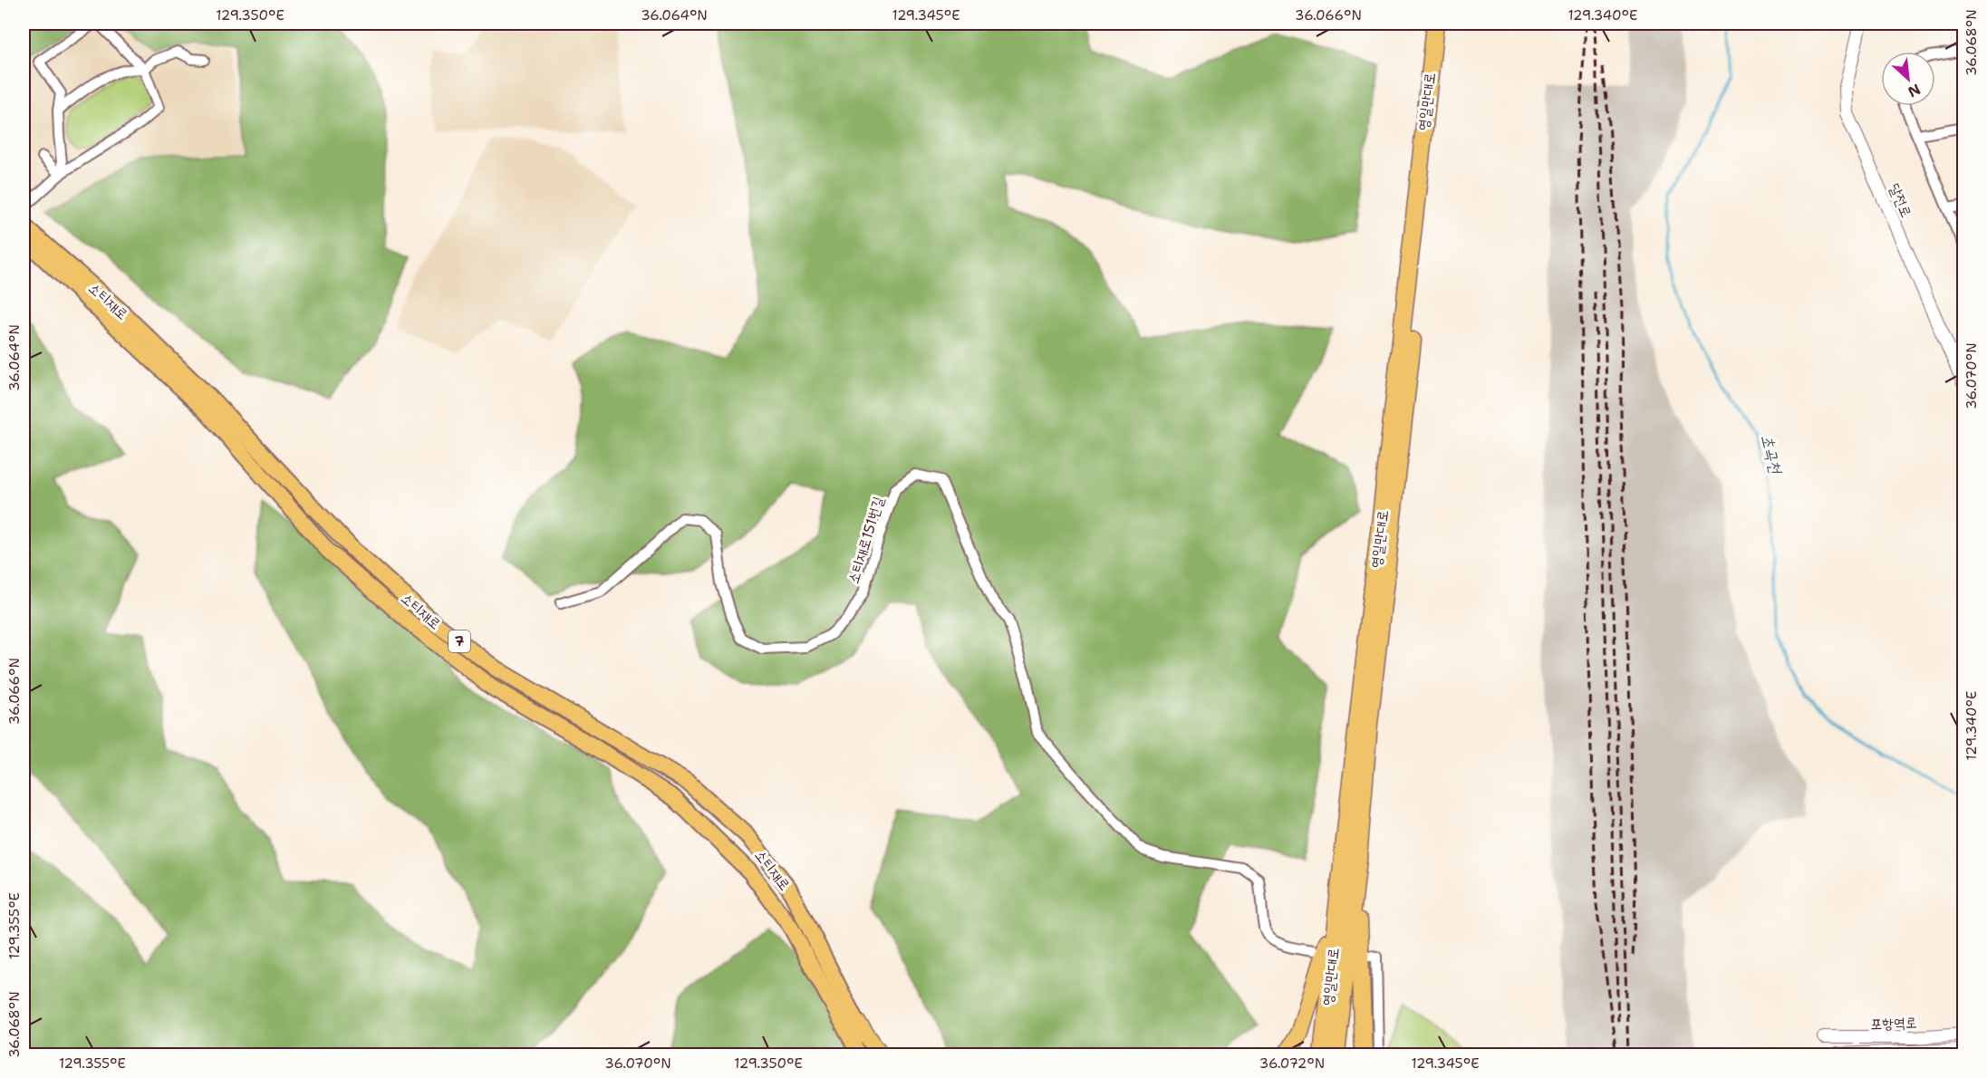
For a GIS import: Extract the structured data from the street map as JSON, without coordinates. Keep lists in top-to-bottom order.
{
  "streets": {
    "highway": ["영일만대로"],
    "main road": ["소티재로", "7"],
    "street": ["달전로", "소티재로151번길", "포항역로"]
  },
  "water": ["초곡천"],
  "north": "bottom right",
  "coordinates": [
    "129.350°E",
    "36.064°N",
    "129.345°E",
    "36.066°N",
    "129.340°E",
    "36.068°N",
    "36.070°N",
    "129.355°E",
    "36.072°N"
  ]
}
